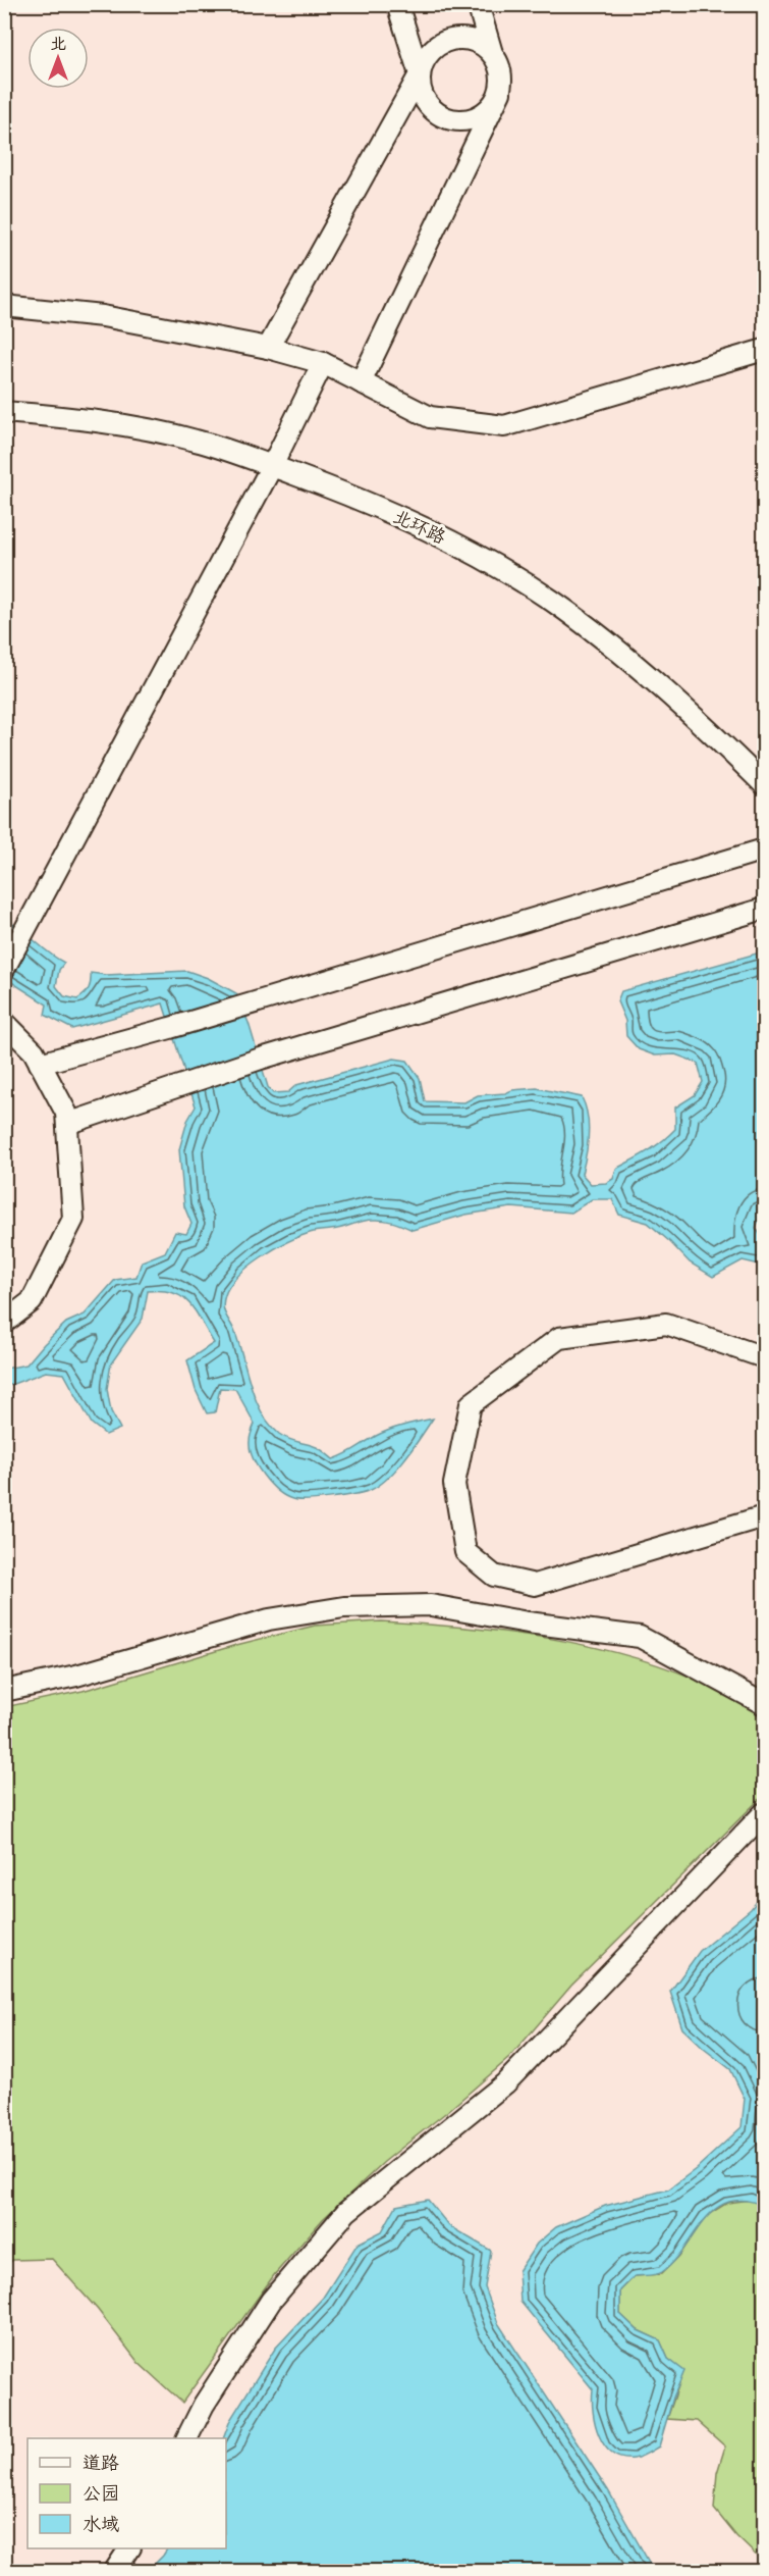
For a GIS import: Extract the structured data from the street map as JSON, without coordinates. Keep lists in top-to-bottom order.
{
  "streets": {
    "street": ["北环路"]
  },
  "legend": ["道路", "公园", "水域"],
  "north": "top"
}
